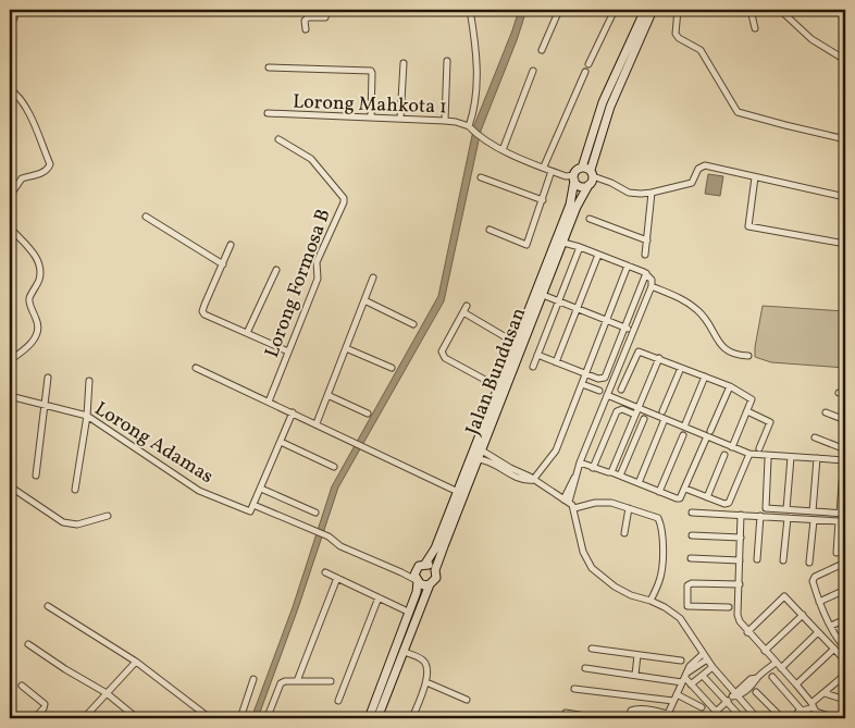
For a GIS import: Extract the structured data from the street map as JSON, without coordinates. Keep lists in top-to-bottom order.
{
  "streets": {
    "main road": ["Jalan Bundusan"],
    "street": ["Lorong Mahkota 1", "Lorong Formosa B", "Lorong Adamas"]
  }
}
